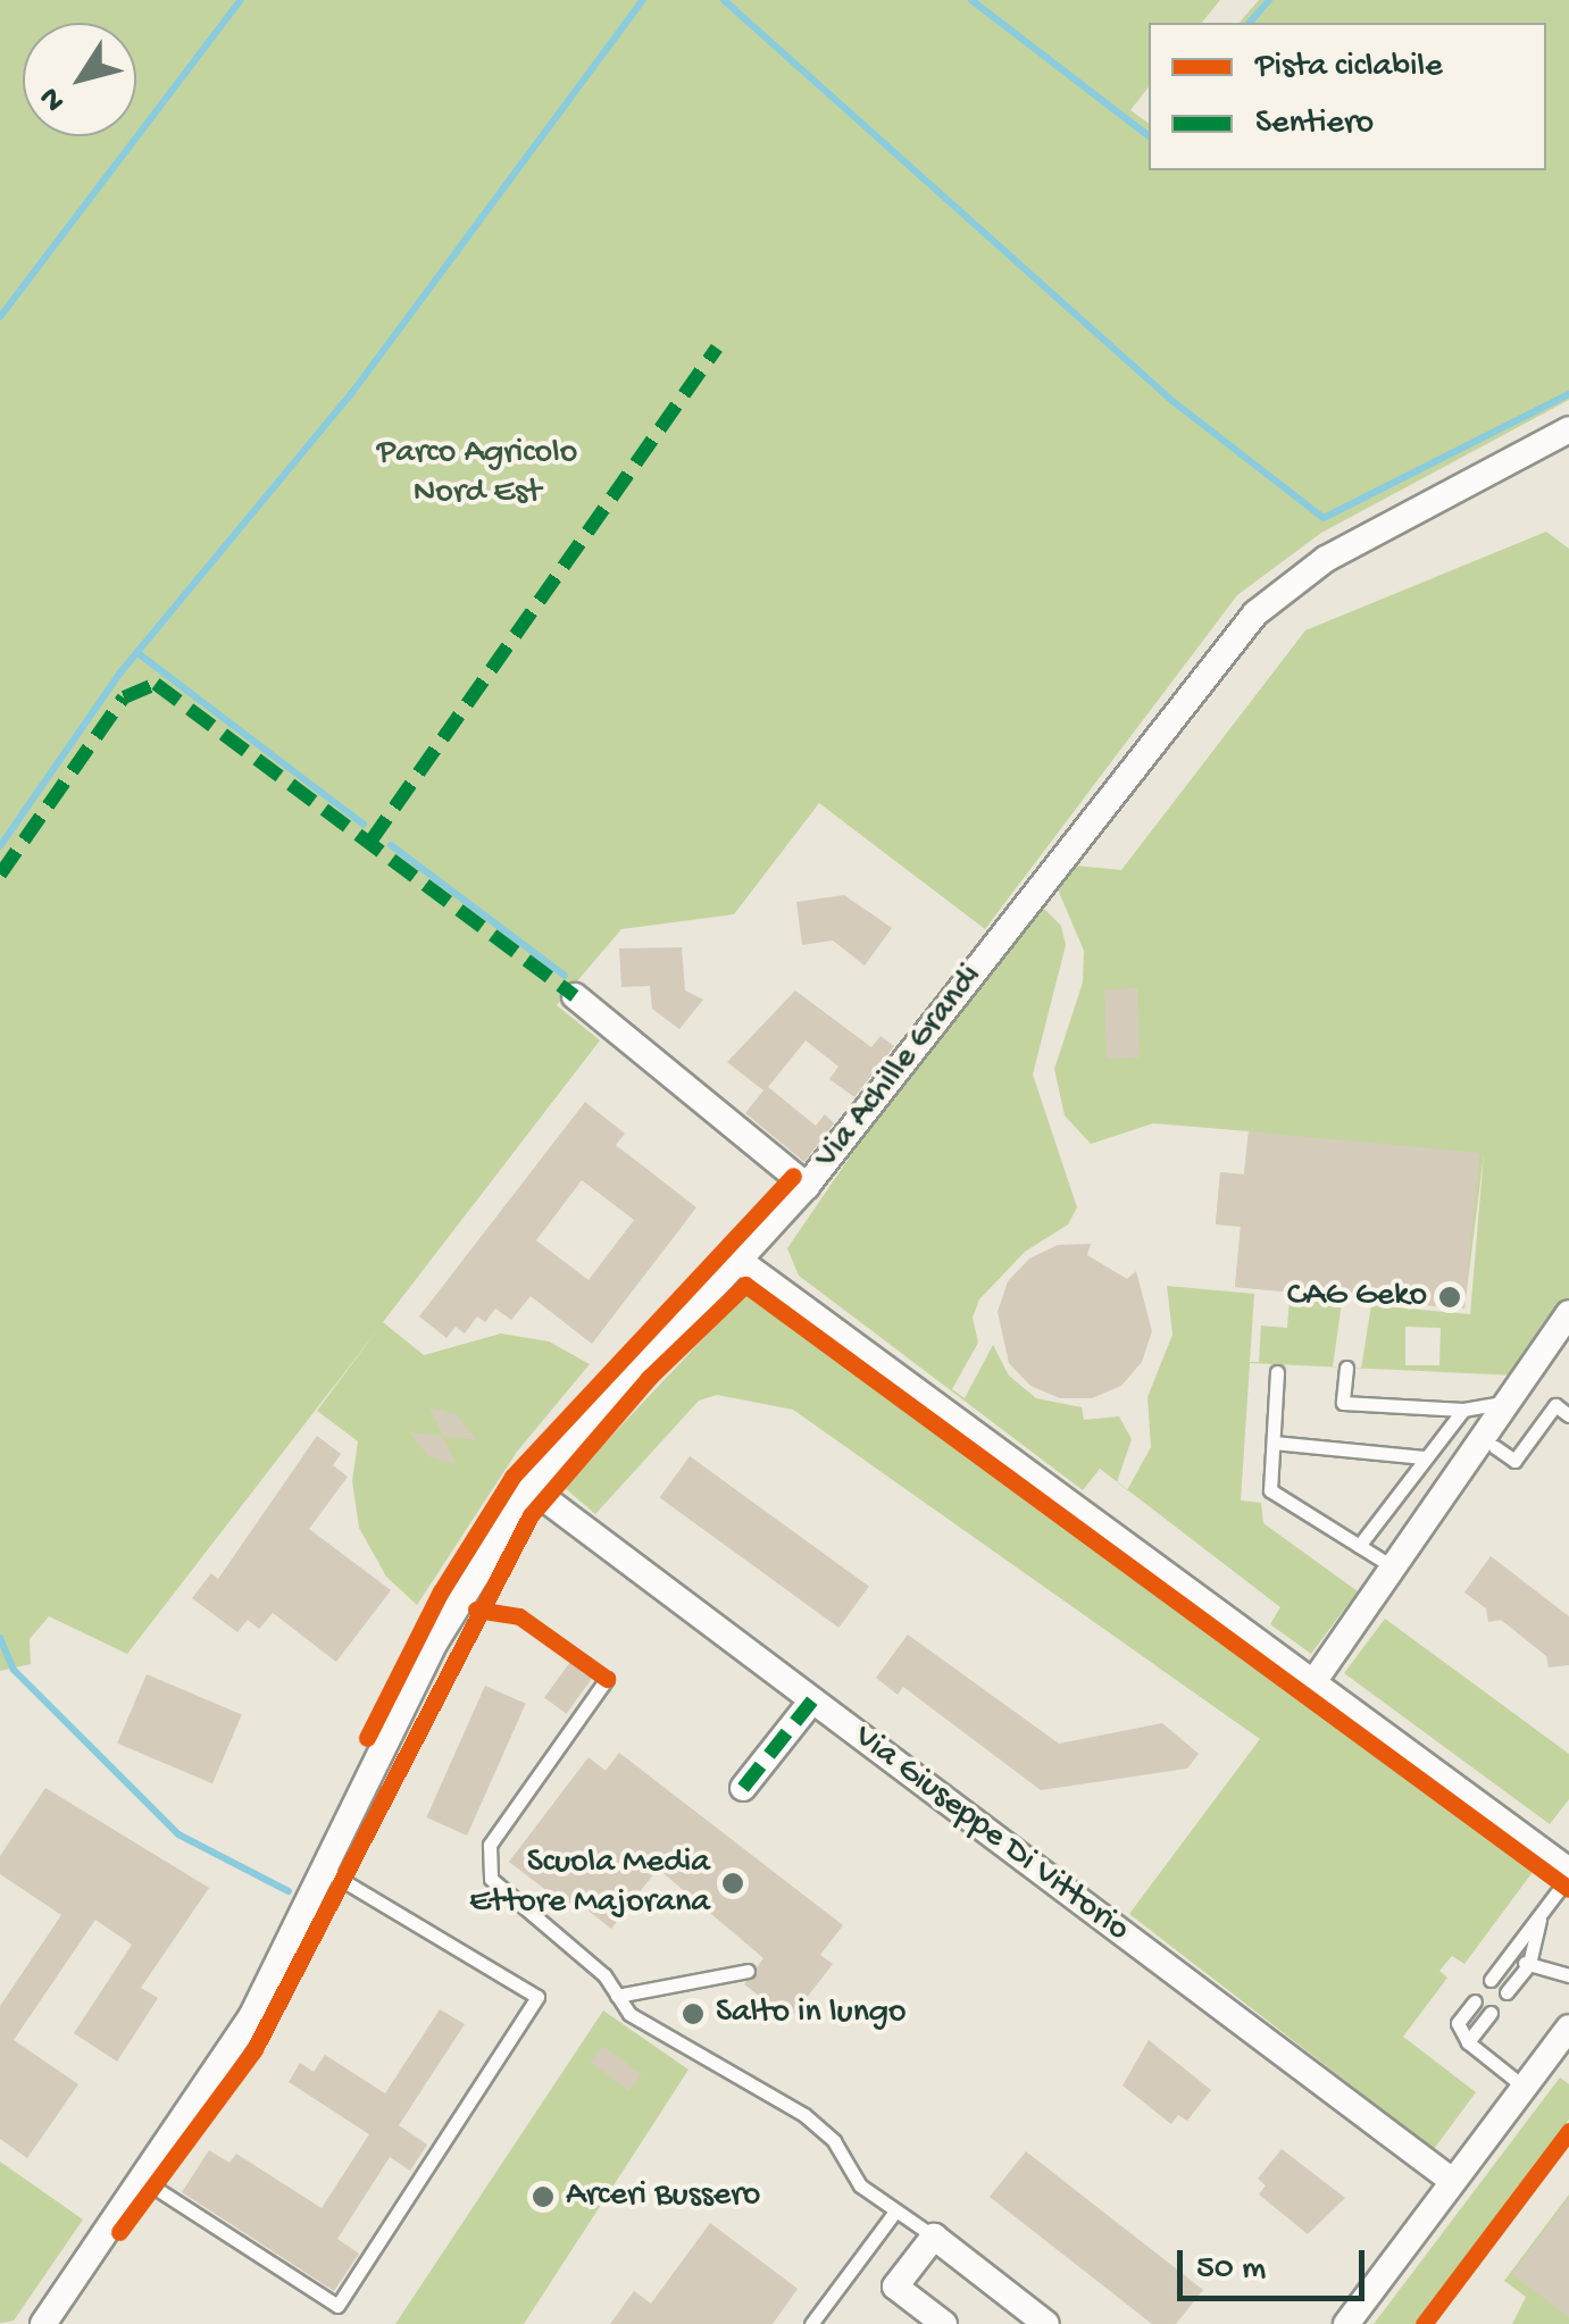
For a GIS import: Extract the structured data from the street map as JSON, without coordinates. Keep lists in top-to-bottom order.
{
  "streets": {
    "street": ["Via Achille Grandi", "Via Giuseppe Di Vittorio"]
  },
  "crossings": [
    ["Via Achille Grandi", "Via Giuseppe Di Vittorio"]
  ],
  "parks": ["Parco Agricolo Nord Est"],
  "places": [
    "CAG Geko",
    "Scuola Media Ettore Majorana",
    "Salto in lungo",
    "Arceri Bussero"
  ],
  "legend": ["Pista ciclabile", "Sentiero"],
  "scale_bar": "50 m",
  "north": "bottom left"
}
